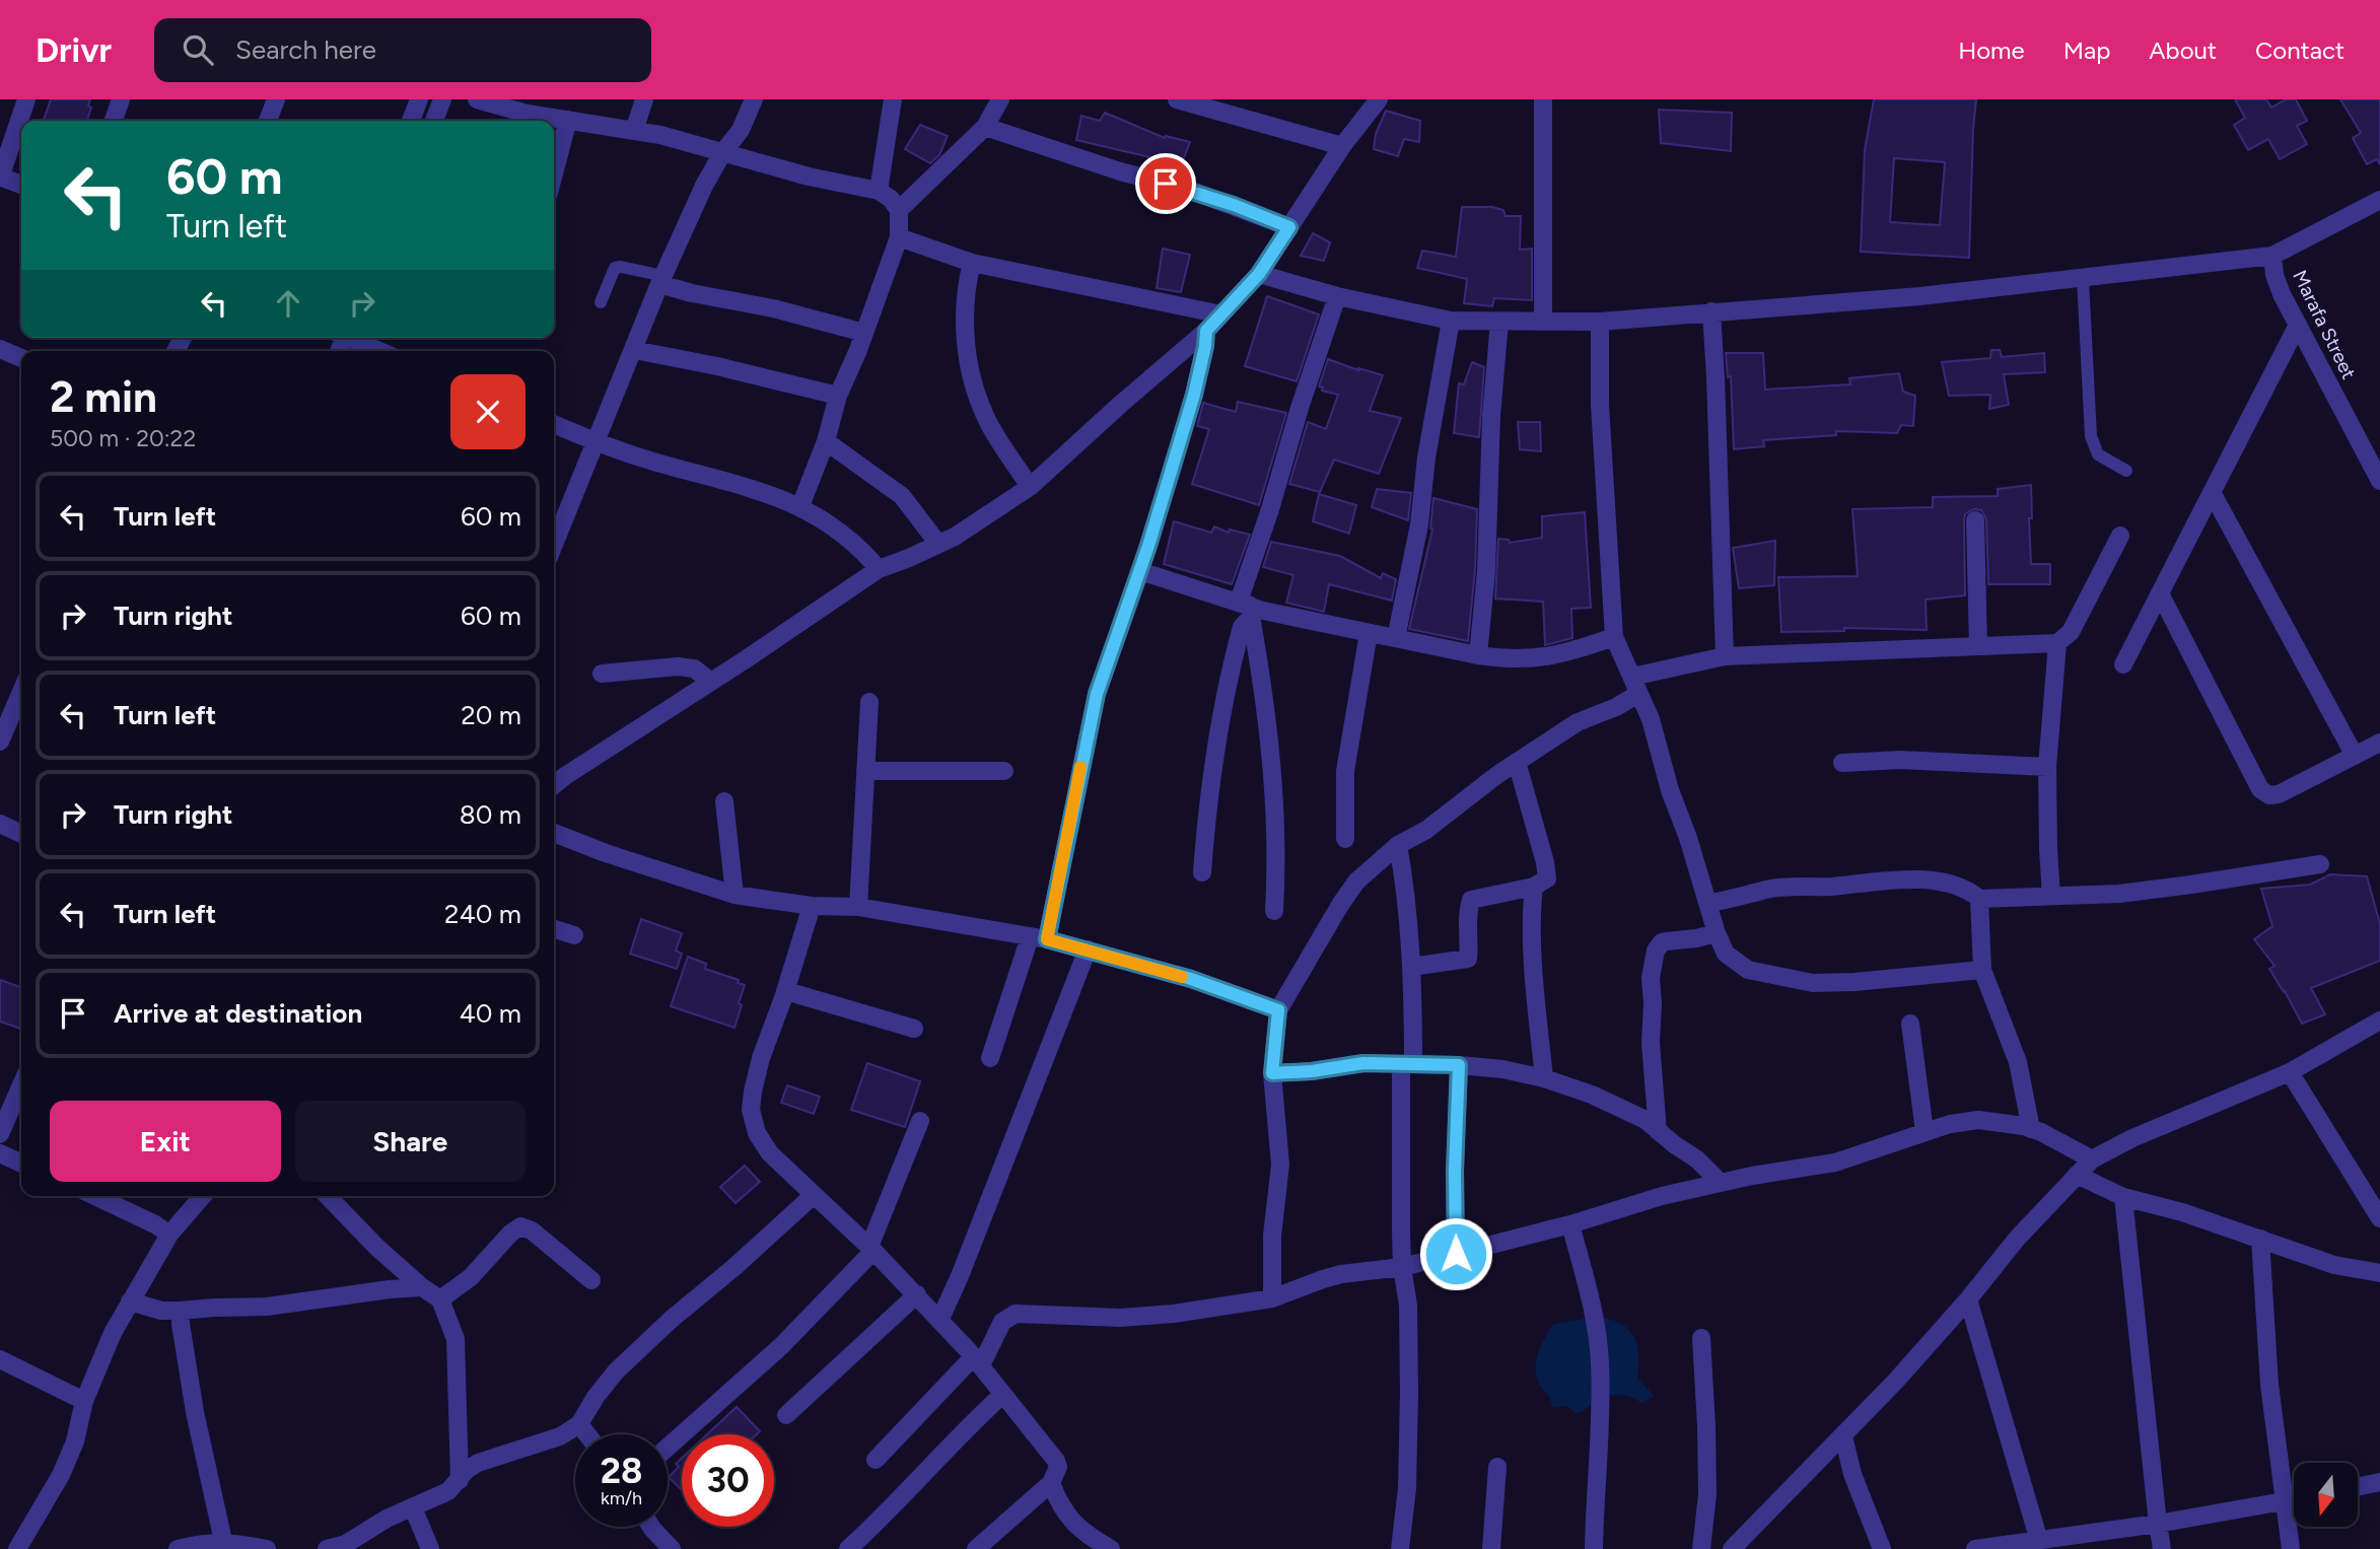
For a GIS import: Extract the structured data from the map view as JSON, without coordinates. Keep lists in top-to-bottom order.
{
  "streets": {
    "street": ["Marafa Street"]
  },
  "north": "bottom",
  "page": {
    "header": "Drivr",
    "search": "Search here",
    "nav": [
      "Home",
      "Map",
      "About",
      "Contact"
    ],
    "turn": ["60 m", "Turn left"],
    "heading": ["2 min", "500 m · 20:22"],
    "list": [
      {
        "name": "Turn left",
        "value": "60 m"
      },
      {
        "name": "Turn right",
        "value": "60 m"
      },
      {
        "name": "Turn left",
        "value": "20 m"
      },
      {
        "name": "Turn right",
        "value": "80 m"
      },
      {
        "name": "Turn left",
        "value": "240 m"
      },
      {
        "name": "Arrive at destination",
        "value": "40 m"
      }
    ],
    "buttons": ["Exit", "Share"],
    "speed": "28 km/h",
    "limit": "30"
  }
}
